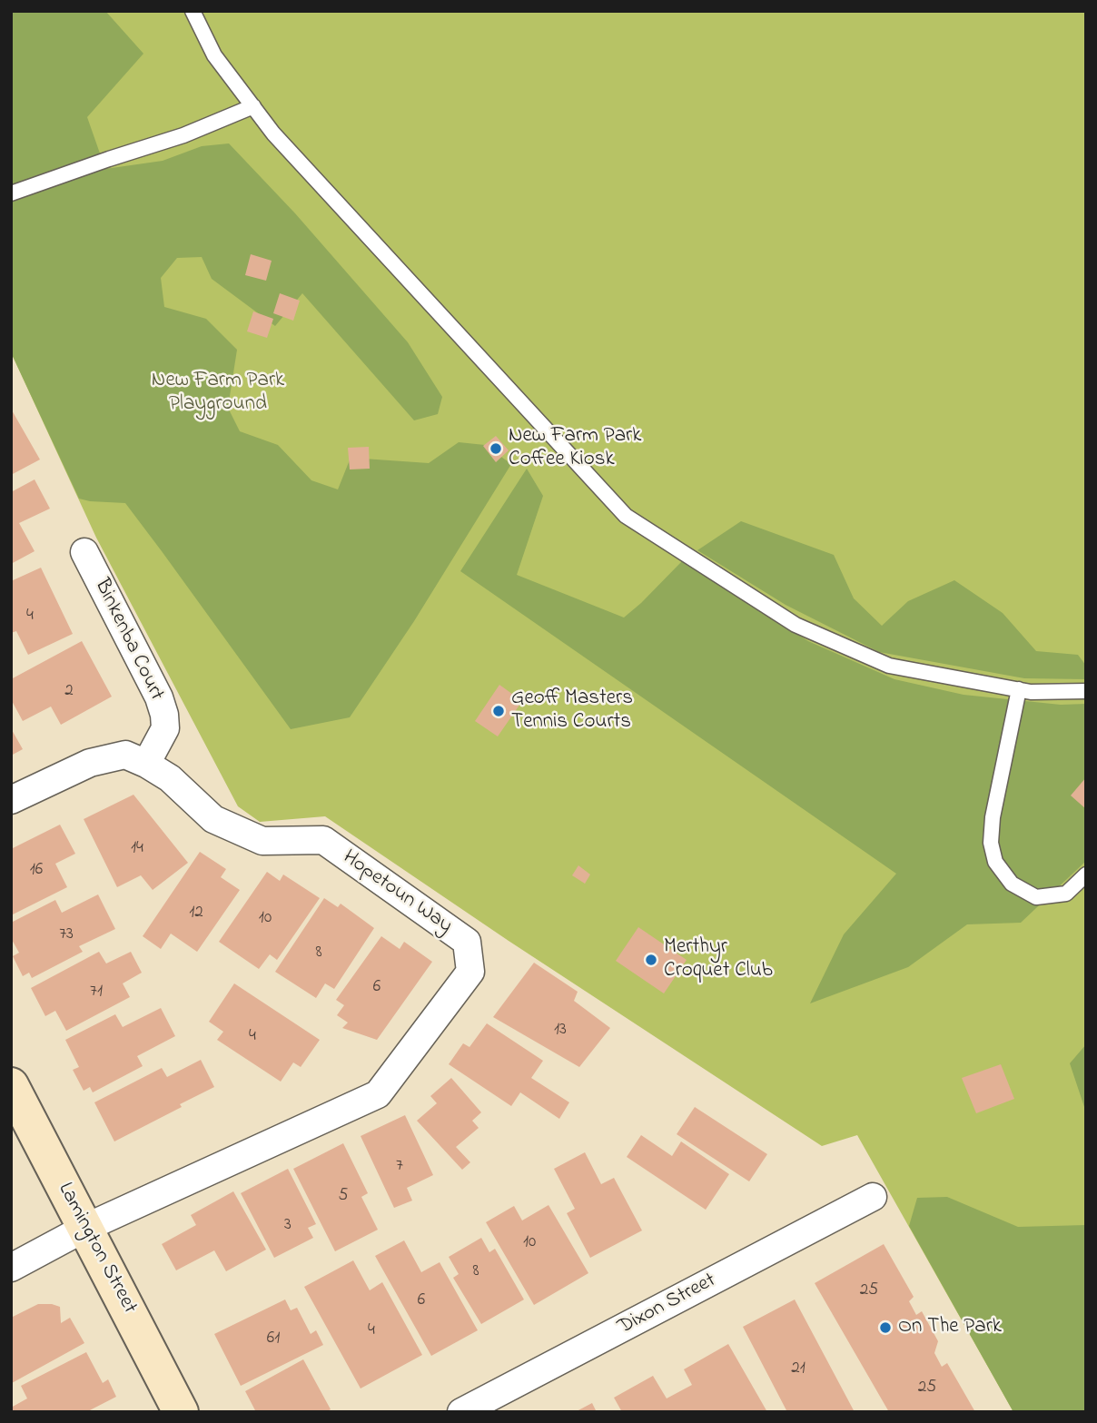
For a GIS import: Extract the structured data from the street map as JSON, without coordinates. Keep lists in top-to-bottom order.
{
  "streets": {
    "street": [
      "Binkenba Court",
      "Hopetoun Way",
      "Lamington Street",
      "Dixon Street"
    ]
  },
  "crossings": [
    ["Binkenba Court", "Hopetoun Way"],
    ["Hopetoun Way", "Lamington Street"]
  ],
  "parks": ["New Farm Park Playground"],
  "places": [
    "New Farm Park Coffee Kiosk",
    "Geoff Masters Tennis Courts",
    "Merthyr Croquet Club",
    "On The Park"
  ],
  "house_numbers": [
    "4",
    "2",
    "14",
    "16",
    "12",
    "10",
    "73",
    "8",
    "6",
    "71",
    "13",
    "4",
    "7",
    "5",
    "3",
    "10",
    "8",
    "25",
    "6",
    "4",
    "61",
    "21",
    "25"
  ]
}
